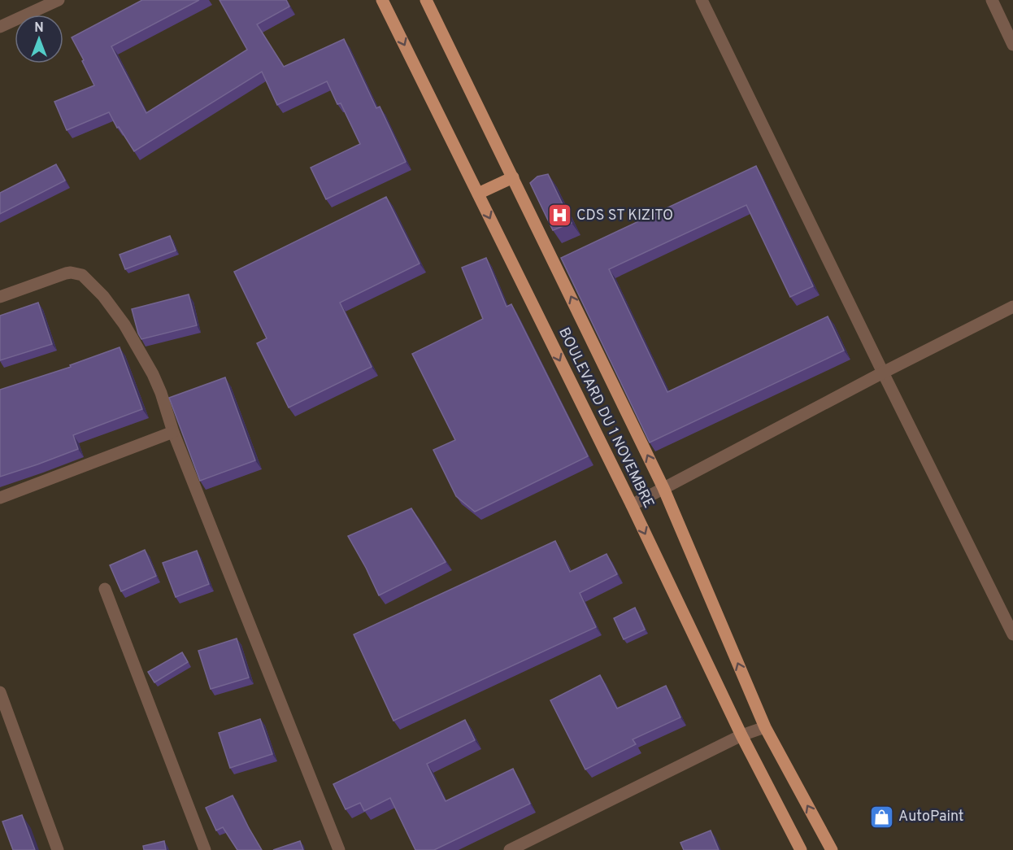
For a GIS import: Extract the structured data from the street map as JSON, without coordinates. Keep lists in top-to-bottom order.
{
  "streets": {
    "main road": ["BOULEVARD DU 1 NOVEMBRE"]
  },
  "places": {
    "hospital": ["CDS ST KIZITO"],
    "shop": ["AutoPaint"]
  },
  "north": "top"
}
